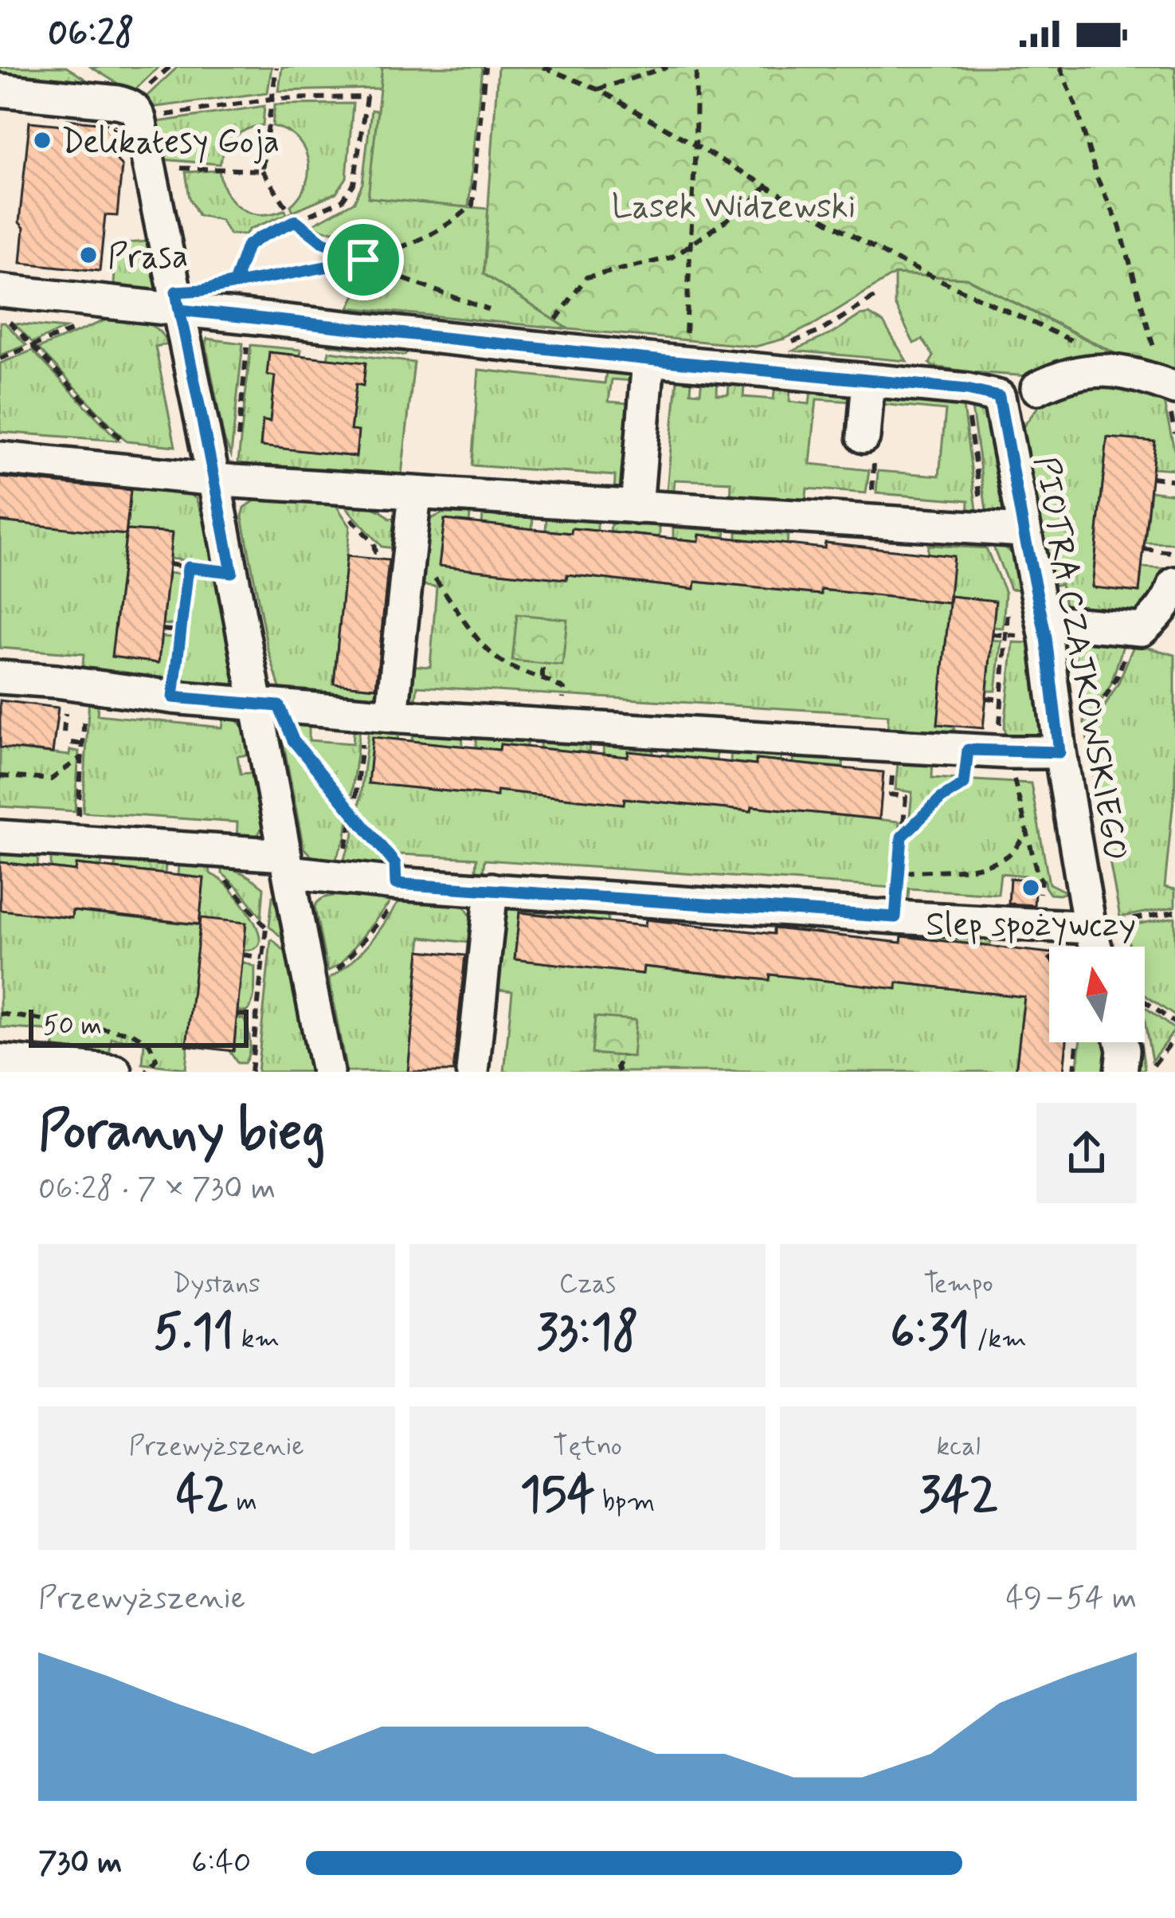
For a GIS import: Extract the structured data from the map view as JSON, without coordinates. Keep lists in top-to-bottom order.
{
  "streets": {
    "street": ["PIOTRA CZAJKOWSKIEGO"]
  },
  "parks": ["Lasek Widzewski"],
  "places": ["Delikatesy Goja", "Prasa", "Slep spożywczy"],
  "scale_bar": "50 m",
  "north": "top",
  "page": {
    "status": "06:28",
    "scale": "50 m",
    "heading": ["Poranny bieg", "06:28 · 7 × 730 m"],
    "stats": [
      ["Dystans", "5.11 km"],
      ["Czas", "33:18"],
      ["Tempo", "6:31 /km"],
      ["Przewyższenie", "42 m"],
      ["Tętno", "154 bpm"],
      ["kcal", "342"]
    ],
    "chart": ["Przewyższenie", "49–54 m"],
    "list": [
      {
        "name": "730 m",
        "note": "6:40"
      }
    ]
  }
}
